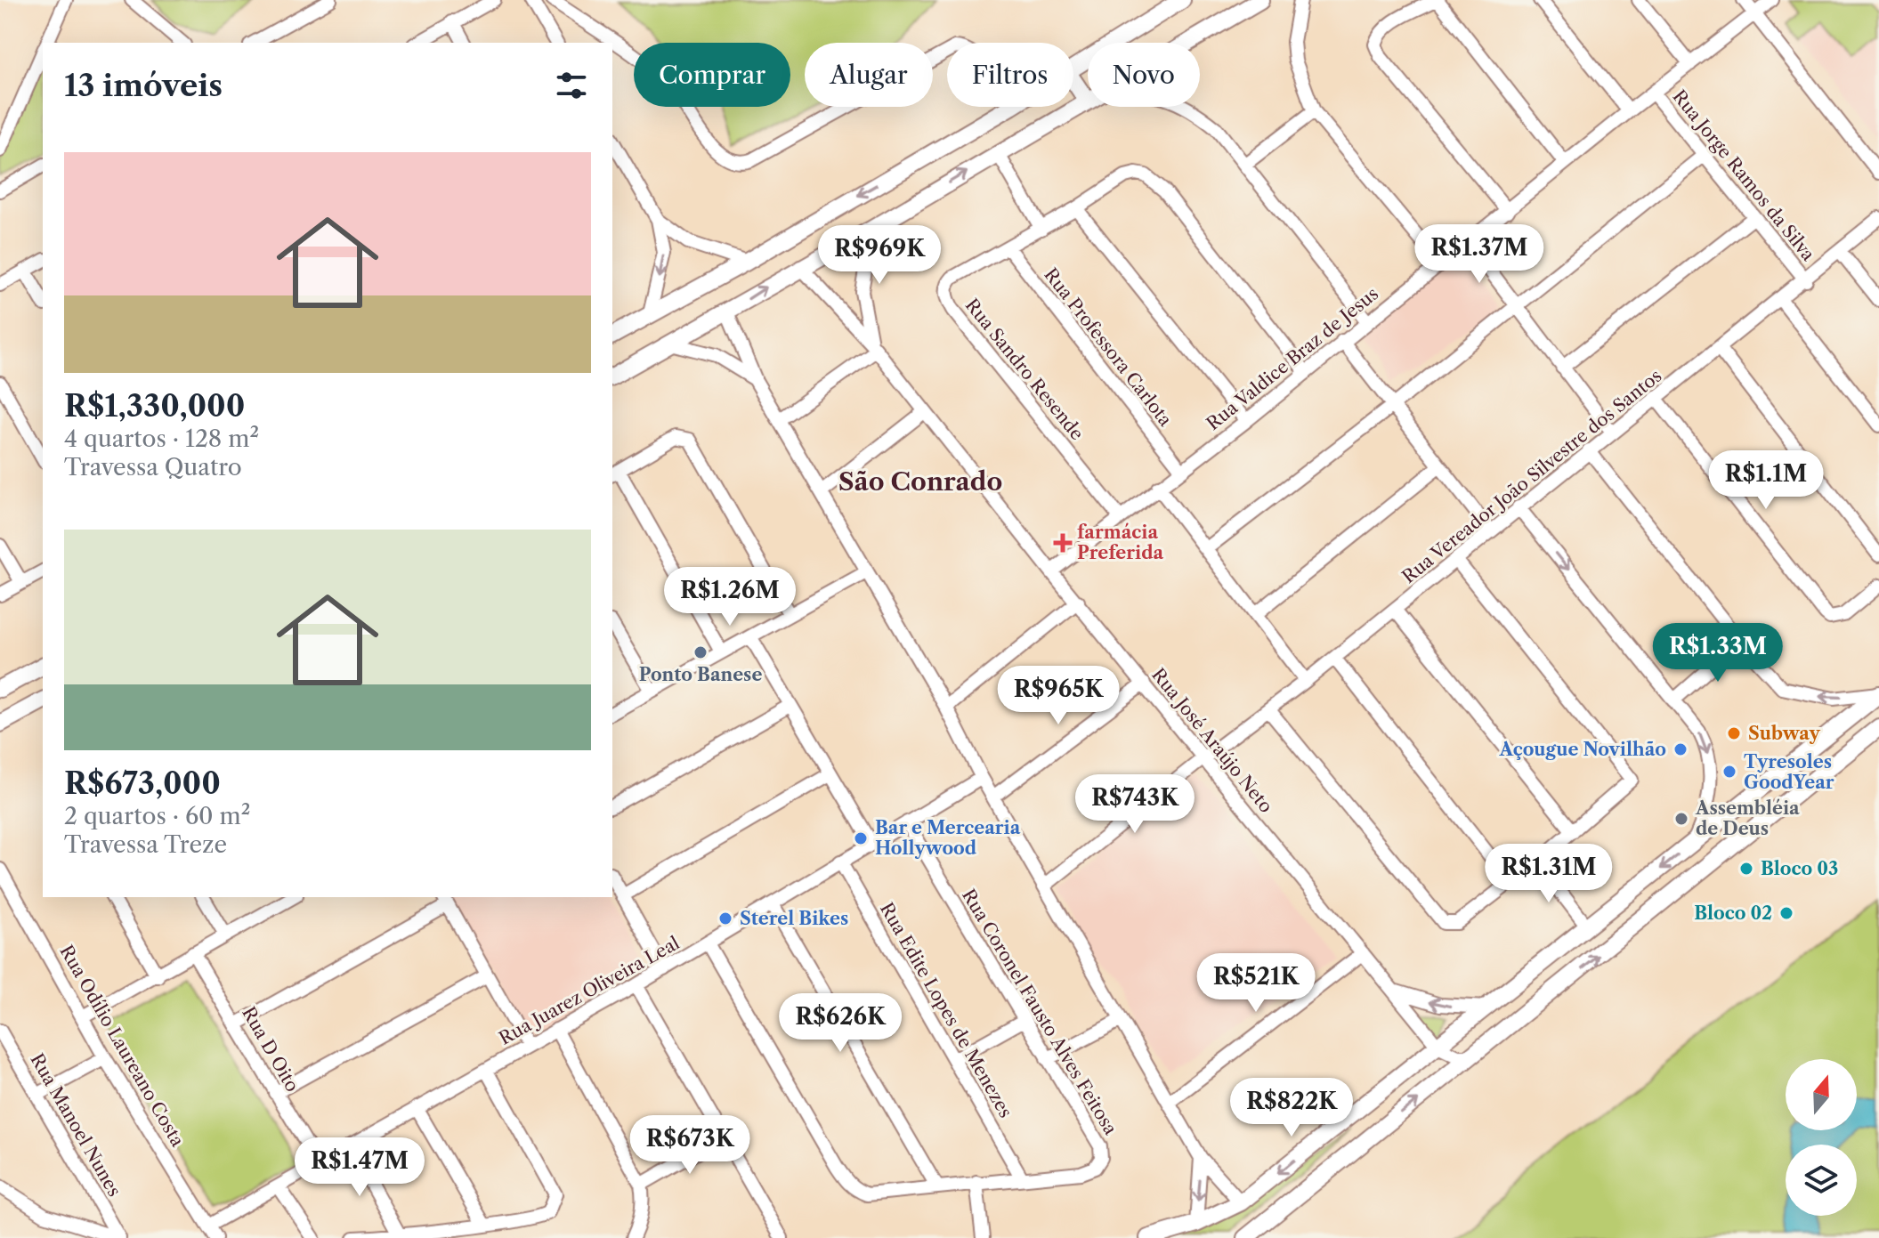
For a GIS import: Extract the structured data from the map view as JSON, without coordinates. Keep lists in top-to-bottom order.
{
  "streets": {
    "street": [
      "Rua Jorge Ramos da Silva",
      "Rua Professora Carlota",
      "Rua Valdice Braz de Jesus",
      "Rua Sandro Resende",
      "Rua Vereador João Silvestre dos Santos",
      "Rua José Araújo Neto",
      "Rua Juarez Oliveira Leal",
      "Rua Edite Lopes de Menezes",
      "Rua Coronel Fausto Alves Feitosa",
      "Rua Odílio Laureano Costa",
      "Rua D Oito",
      "Rua Manoel Nunes"
    ]
  },
  "crossings": [
    ["Rua Jorge Ramos da Silva", "Rua Valdice Braz de Jesus"],
    ["Rua Jorge Ramos da Silva", "Rua Vereador João Silvestre dos Santos"],
    ["Rua Professora Carlota", "Rua Valdice Braz de Jesus"],
    ["Rua Professora Carlota", "Rua Sandro Resende"],
    ["Rua Valdice Braz de Jesus", "Rua Sandro Resende"],
    ["Rua Valdice Braz de Jesus", "Rua José Araújo Neto"],
    ["Rua Vereador João Silvestre dos Santos", "Rua José Araújo Neto"],
    ["Rua Juarez Oliveira Leal", "Rua Edite Lopes de Menezes"],
    ["Rua Juarez Oliveira Leal", "Rua Coronel Fausto Alves Feitosa"],
    ["Rua Juarez Oliveira Leal", "Rua Odílio Laureano Costa"],
    ["Rua Juarez Oliveira Leal", "Rua D Oito"],
    ["Rua Edite Lopes de Menezes", "Rua Coronel Fausto Alves Feitosa"]
  ],
  "districts": ["São Conrado"],
  "places": {
    "health": ["farmácia Preferida"],
    "other": [
      "Ponto Banese",
      "Subway",
      "Açougue Novilhão",
      "Tyresoles GoodYear",
      "Assembléia de Deus",
      "Bar e Mercearia Hollywood",
      "Bloco 03",
      "Bloco 02",
      "Sterel Bikes"
    ]
  },
  "north": "top",
  "page": {
    "chip": [
      "Comprar",
      "Alugar",
      "Filtros",
      "Novo"
    ],
    "heading": "13 imóveis",
    "list": [
      {
        "name": "R$1,330,000",
        "note": "4 quartos · 128 m² · Travessa Quatro"
      },
      {
        "name": "R$673,000",
        "note": "2 quartos · 60 m² · Travessa Treze"
      }
    ],
    "price": [
      "R$1.37M",
      "R$969K",
      "R$1.1M",
      "R$1.26M",
      "R$1.33M",
      "R$965K",
      "R$743K",
      "R$1.31M",
      "R$521K",
      "R$626K",
      "R$822K",
      "R$673K",
      "R$1.47M"
    ]
  }
}
